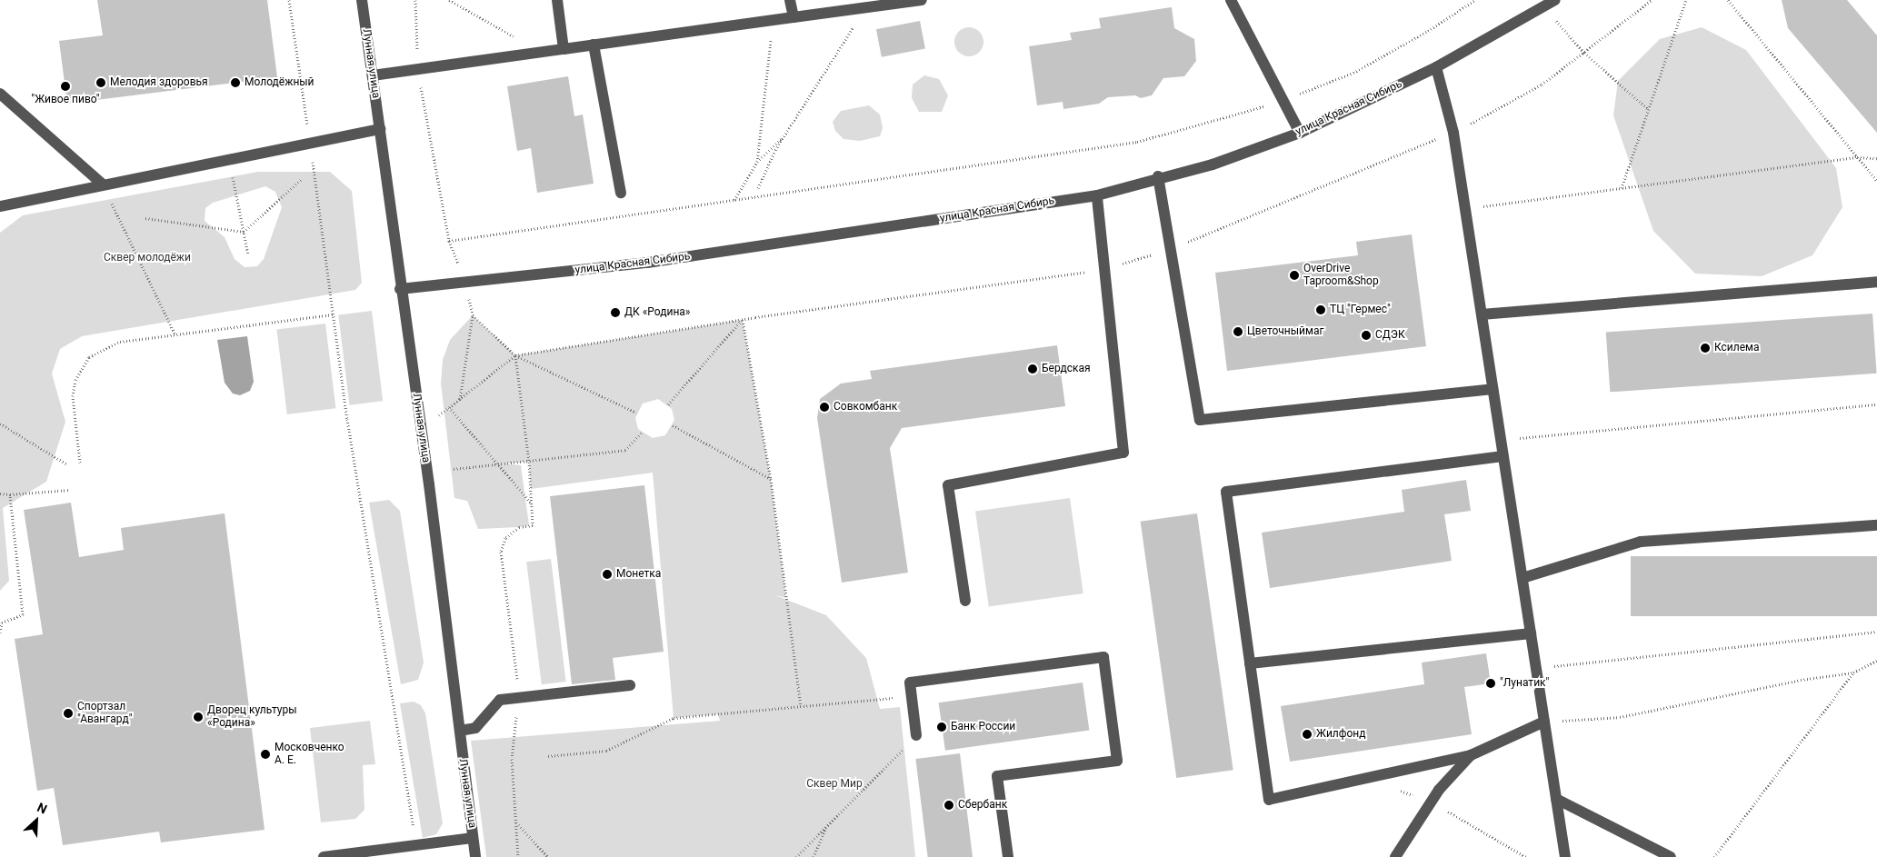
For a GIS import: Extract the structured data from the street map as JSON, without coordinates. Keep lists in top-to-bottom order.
{
  "streets": {
    "street": ["Лунная улица", "улица Красная Сибирь"]
  },
  "crossings": [
    ["Лунная улица", "улица Красная Сибирь"]
  ],
  "parks": ["Сквер молодёжи", "Сквер Мир"],
  "places": [
    "Мелодия здоровья",
    "Молодёжный",
    "\"Живое пиво\"",
    "OverDrive Taproom&Shop",
    "ТЦ \"Гермес\"",
    "ДК «Родина»",
    "Цветочныймаг",
    "СДЭК",
    "Ксилема",
    "Бердская",
    "Совкомбанк",
    "Монетка",
    "\"Лунатик\"",
    "Спортзал \"Авангард\"",
    "Дворец культуры «Родина»",
    "Банк России",
    "Жилфонд",
    "Московченко А. Е.",
    "Сбербанк"
  ],
  "north": "top right"
}
